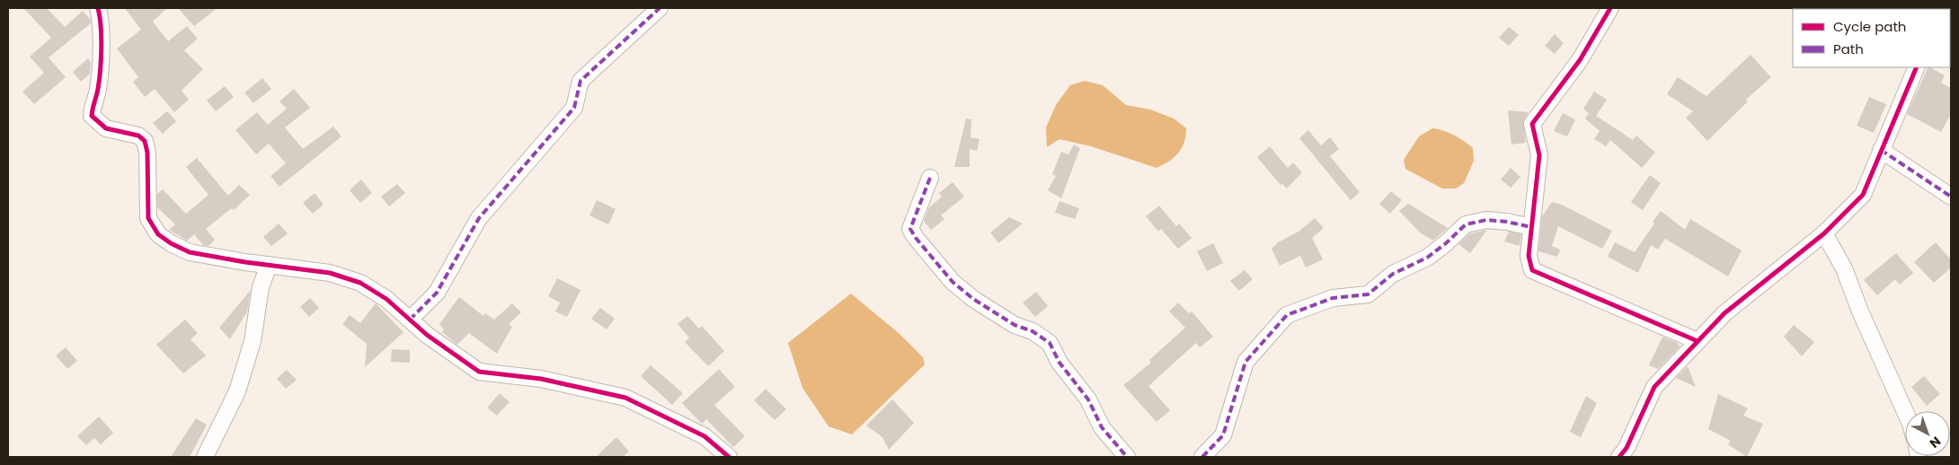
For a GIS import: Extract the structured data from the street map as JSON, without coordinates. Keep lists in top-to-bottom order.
{
  "legend": ["Cycle path", "Path"],
  "north": "bottom right"
}
